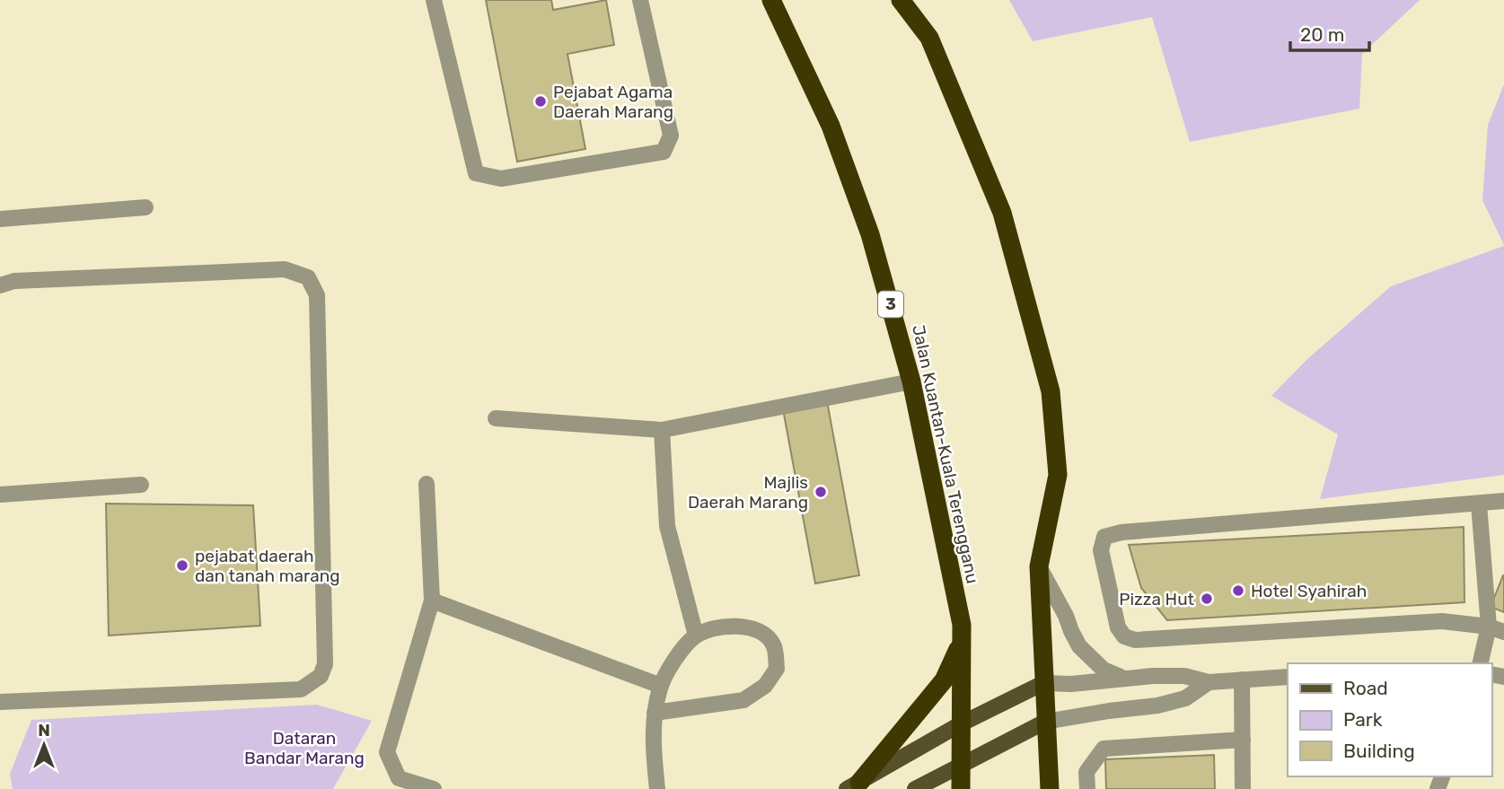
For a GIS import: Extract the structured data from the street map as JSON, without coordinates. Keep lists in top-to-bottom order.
{
  "streets": {
    "highway": ["3", "Jalan Kuantan-Kuala Terengganu"]
  },
  "parks": ["Dataran Bandar Marang"],
  "places": [
    "Pejabat Agama Daerah Marang",
    "Majlis Daerah Marang",
    "pejabat daerah dan tanah marang",
    "Hotel Syahirah",
    "Pizza Hut"
  ],
  "legend": ["Road", "Park", "Building"],
  "scale_bar": "20 m",
  "north": "top"
}
